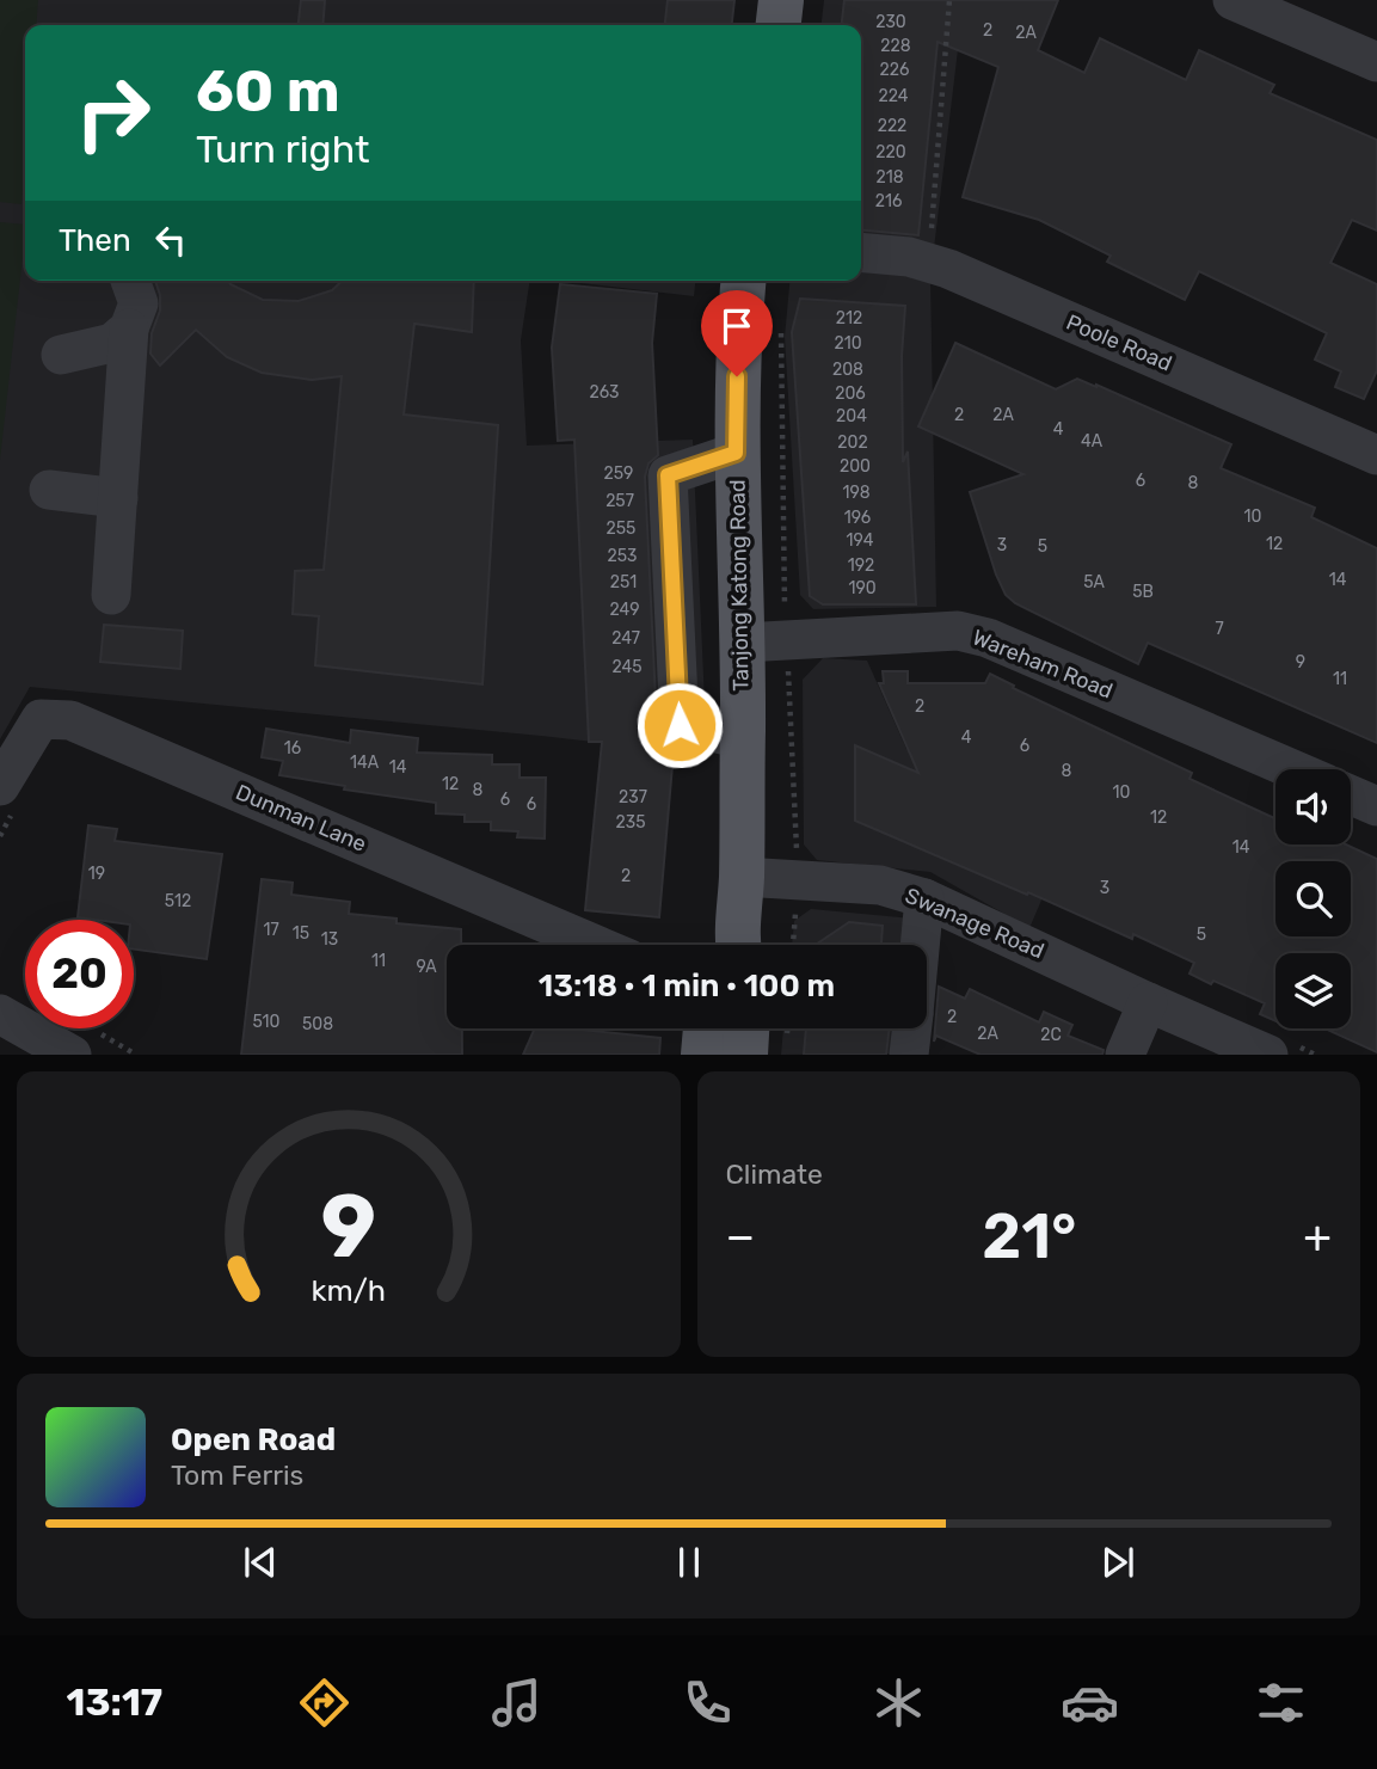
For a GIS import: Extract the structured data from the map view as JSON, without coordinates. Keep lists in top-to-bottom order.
{
  "streets": {
    "main road": ["Tanjong Katong Road"],
    "street": [
      "Poole Road",
      "Wareham Road",
      "Dunman Lane",
      "Swanage Road"
    ]
  },
  "crossings": [
    ["Tanjong Katong Road", "Wareham Road"],
    ["Tanjong Katong Road", "Swanage Road"]
  ],
  "house_numbers": [
    "230",
    "2",
    "2A",
    "228",
    "226",
    "224",
    "222",
    "220",
    "218",
    "216",
    "212",
    "210",
    "208",
    "263",
    "206",
    "2",
    "2A",
    "204",
    "4",
    "4A",
    "202",
    "200",
    "259",
    "6",
    "8",
    "198",
    "257",
    "10",
    "196",
    "255",
    "194",
    "12",
    "3",
    "5",
    "253",
    "192",
    "14",
    "251",
    "5A",
    "190",
    "5B",
    "249",
    "7",
    "247",
    "9",
    "245",
    "11",
    "2",
    "4",
    "6",
    "16",
    "14A",
    "14",
    "8",
    "12",
    "8",
    "10",
    "237",
    "6",
    "6",
    "12",
    "235",
    "14",
    "19",
    "2",
    "3",
    "512",
    "17",
    "15",
    "5",
    "13",
    "11",
    "9A",
    "2",
    "510",
    "508",
    "2A",
    "2C"
  ],
  "page": {
    "turn": ["60 m", "Turn right"],
    "then": "Then",
    "limit": "20",
    "trip": "13:18 · 1 min · 100 m",
    "tile": "Climate",
    "heat": ["−", "21°", "+"],
    "song": ["Open Road", "Tom Ferris"],
    "tabs": "13:17",
    "gauge": ["9", "km/h"]
  }
}
